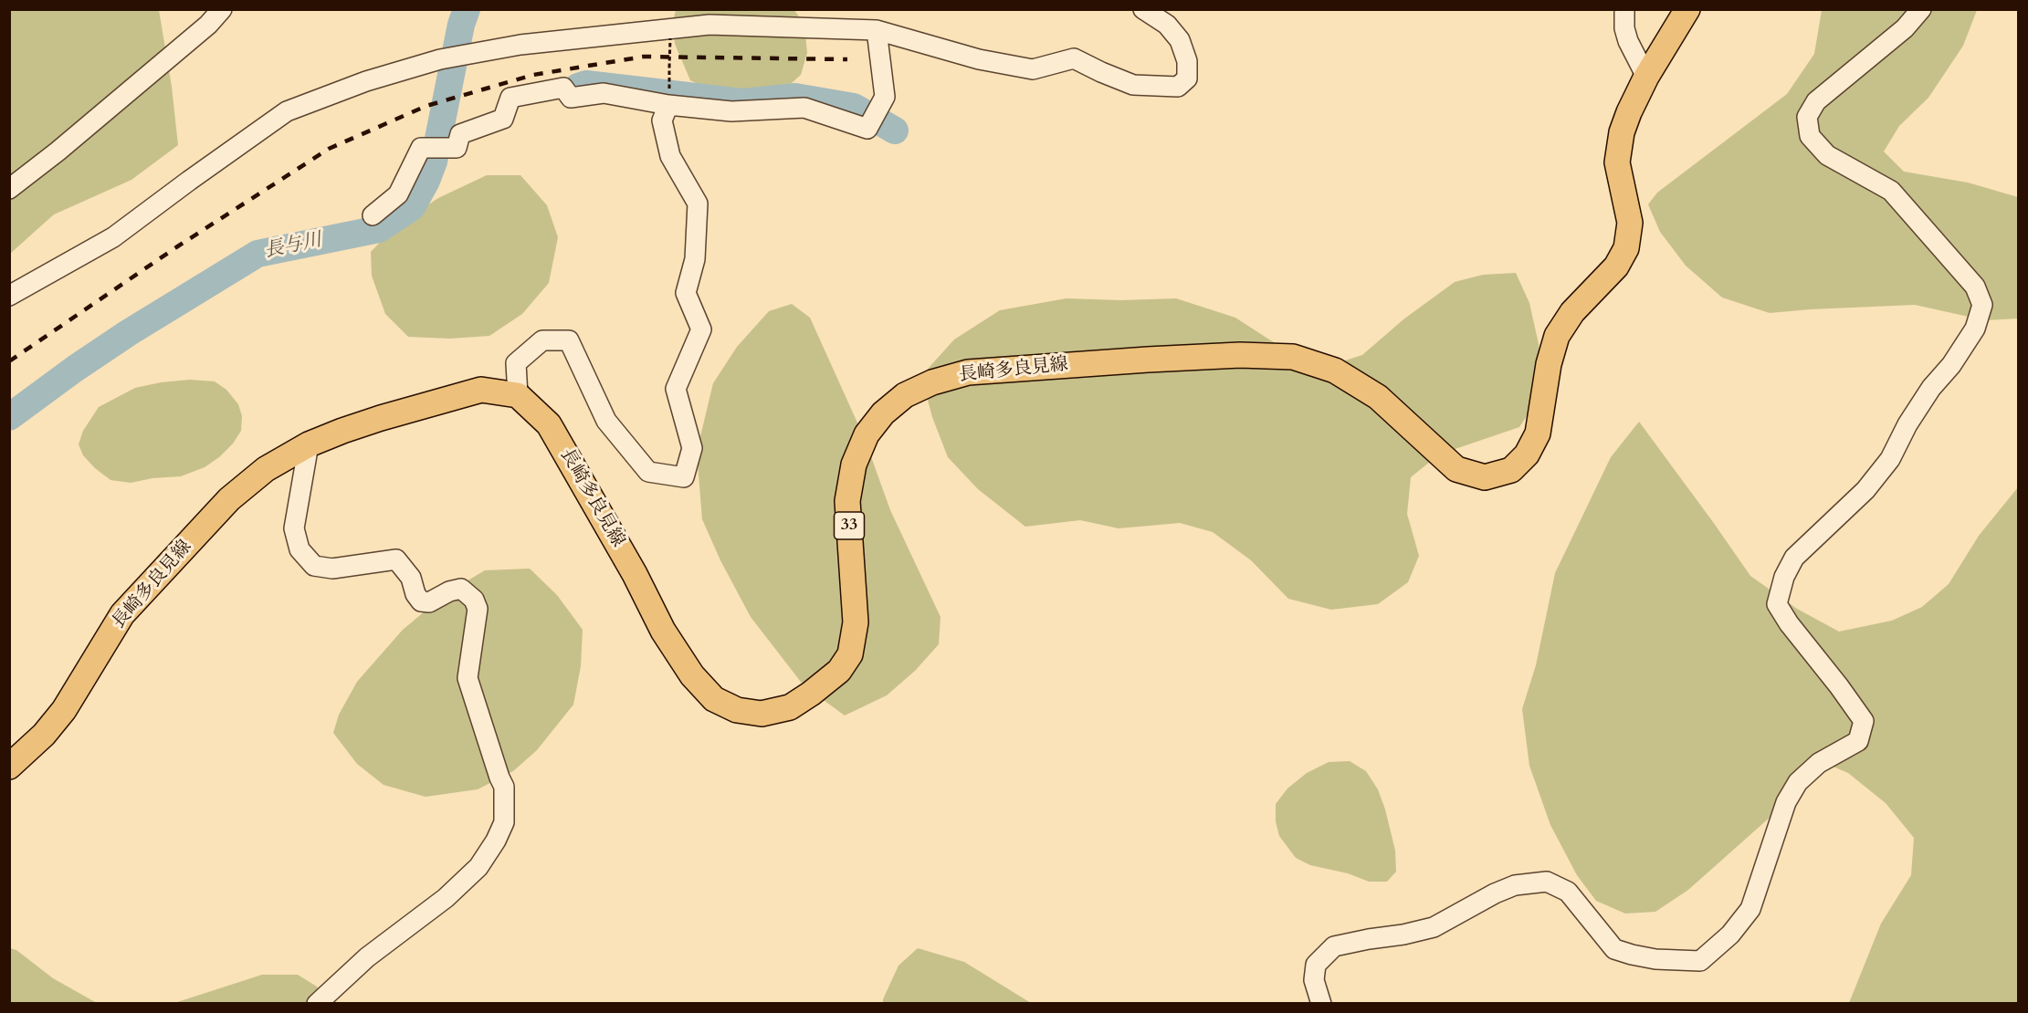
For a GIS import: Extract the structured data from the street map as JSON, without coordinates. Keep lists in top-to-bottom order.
{
  "streets": {
    "main road": ["長崎多良見線", "33"]
  },
  "water": ["長与川"]
}
